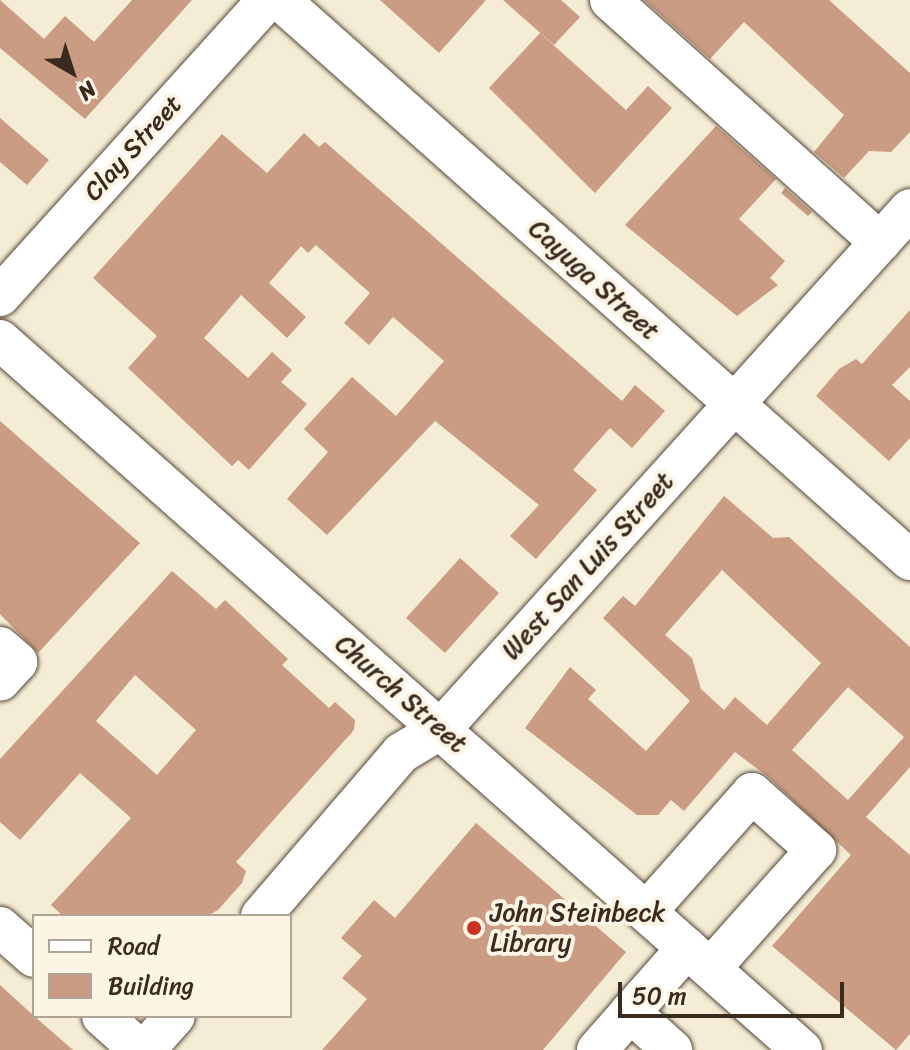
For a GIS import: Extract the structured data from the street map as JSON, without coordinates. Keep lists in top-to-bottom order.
{
  "streets": {
    "street": [
      "Clay Street",
      "Cayuga Street",
      "West San Luis Street",
      "Church Street"
    ]
  },
  "crossings": [
    ["Cayuga Street", "West San Luis Street"],
    ["West San Luis Street", "Church Street"]
  ],
  "places": ["John Steinbeck Library"],
  "legend": ["Road", "Building"],
  "scale_bar": "50 m",
  "north": "bottom right"
}
